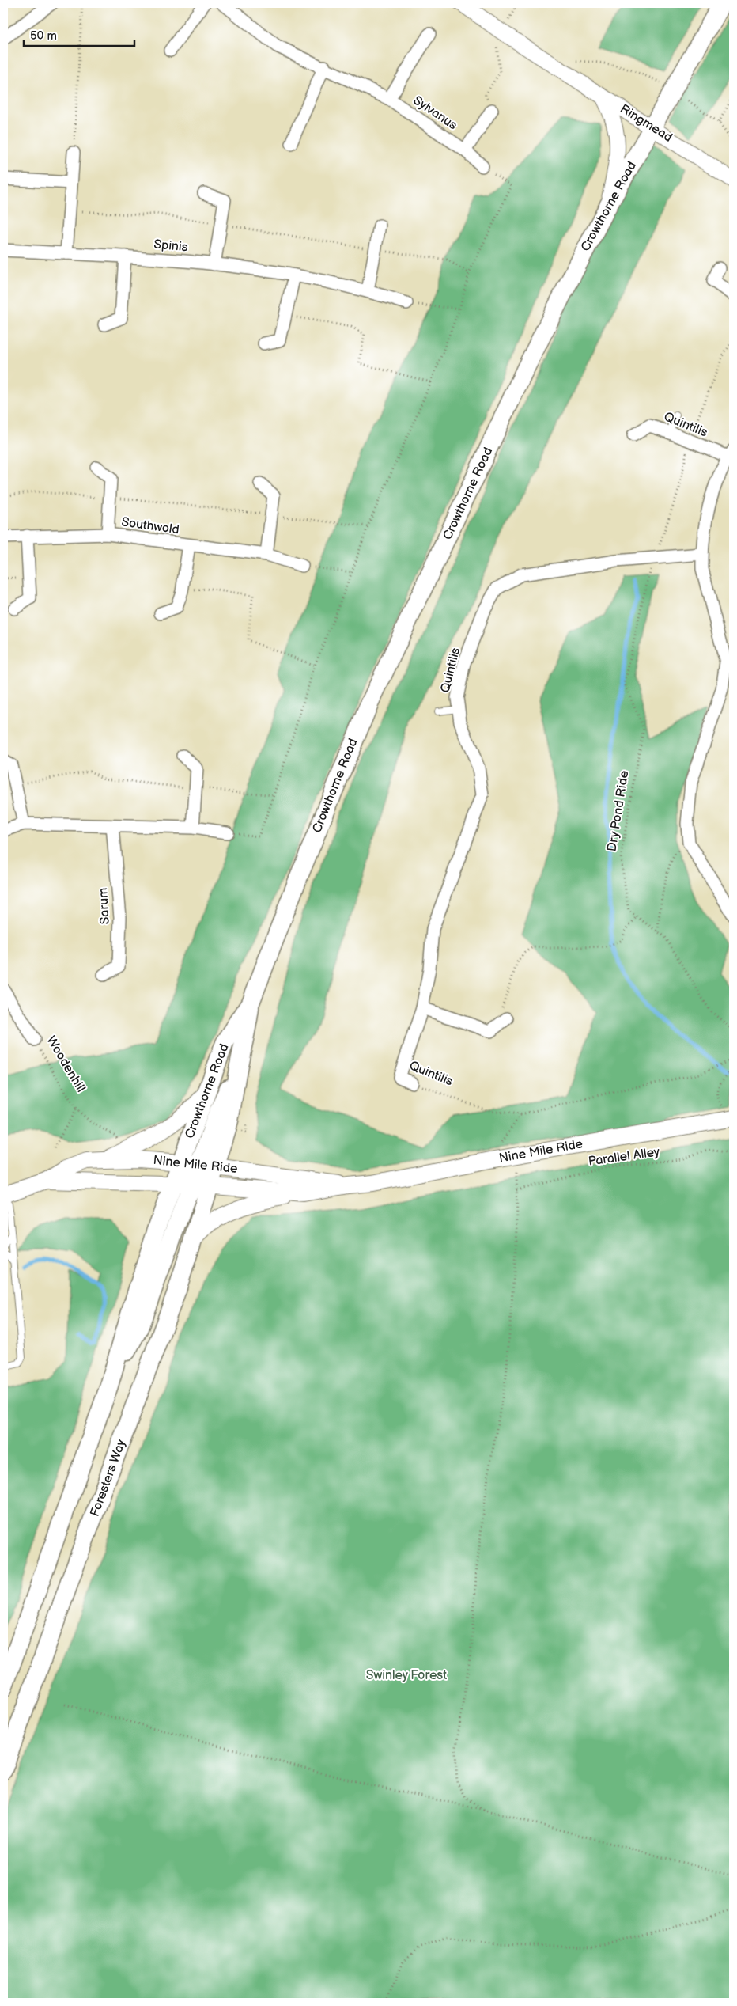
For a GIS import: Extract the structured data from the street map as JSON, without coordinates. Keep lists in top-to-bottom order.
{
  "streets": {
    "main road": ["Crowthorne Road", "Nine Mile Ride", "Foresters Way"],
    "street": [
      "Sylvanus",
      "Ringmead",
      "Spinis",
      "Quintilis",
      "Southwold",
      "Sarum",
      "Woodenhill"
    ],
    "path": ["Dry Pond Ride", "Parallel Alley"]
  },
  "crossings": [
    ["Ringmead", "Crowthorne Road"],
    ["Crowthorne Road", "Nine Mile Ride"],
    ["Crowthorne Road", "Foresters Way"],
    ["Quintilis", "Dry Pond Ride"],
    ["Nine Mile Ride", "Foresters Way"]
  ],
  "parks": ["Swinley Forest"],
  "scale_bar": "50 m"
}
